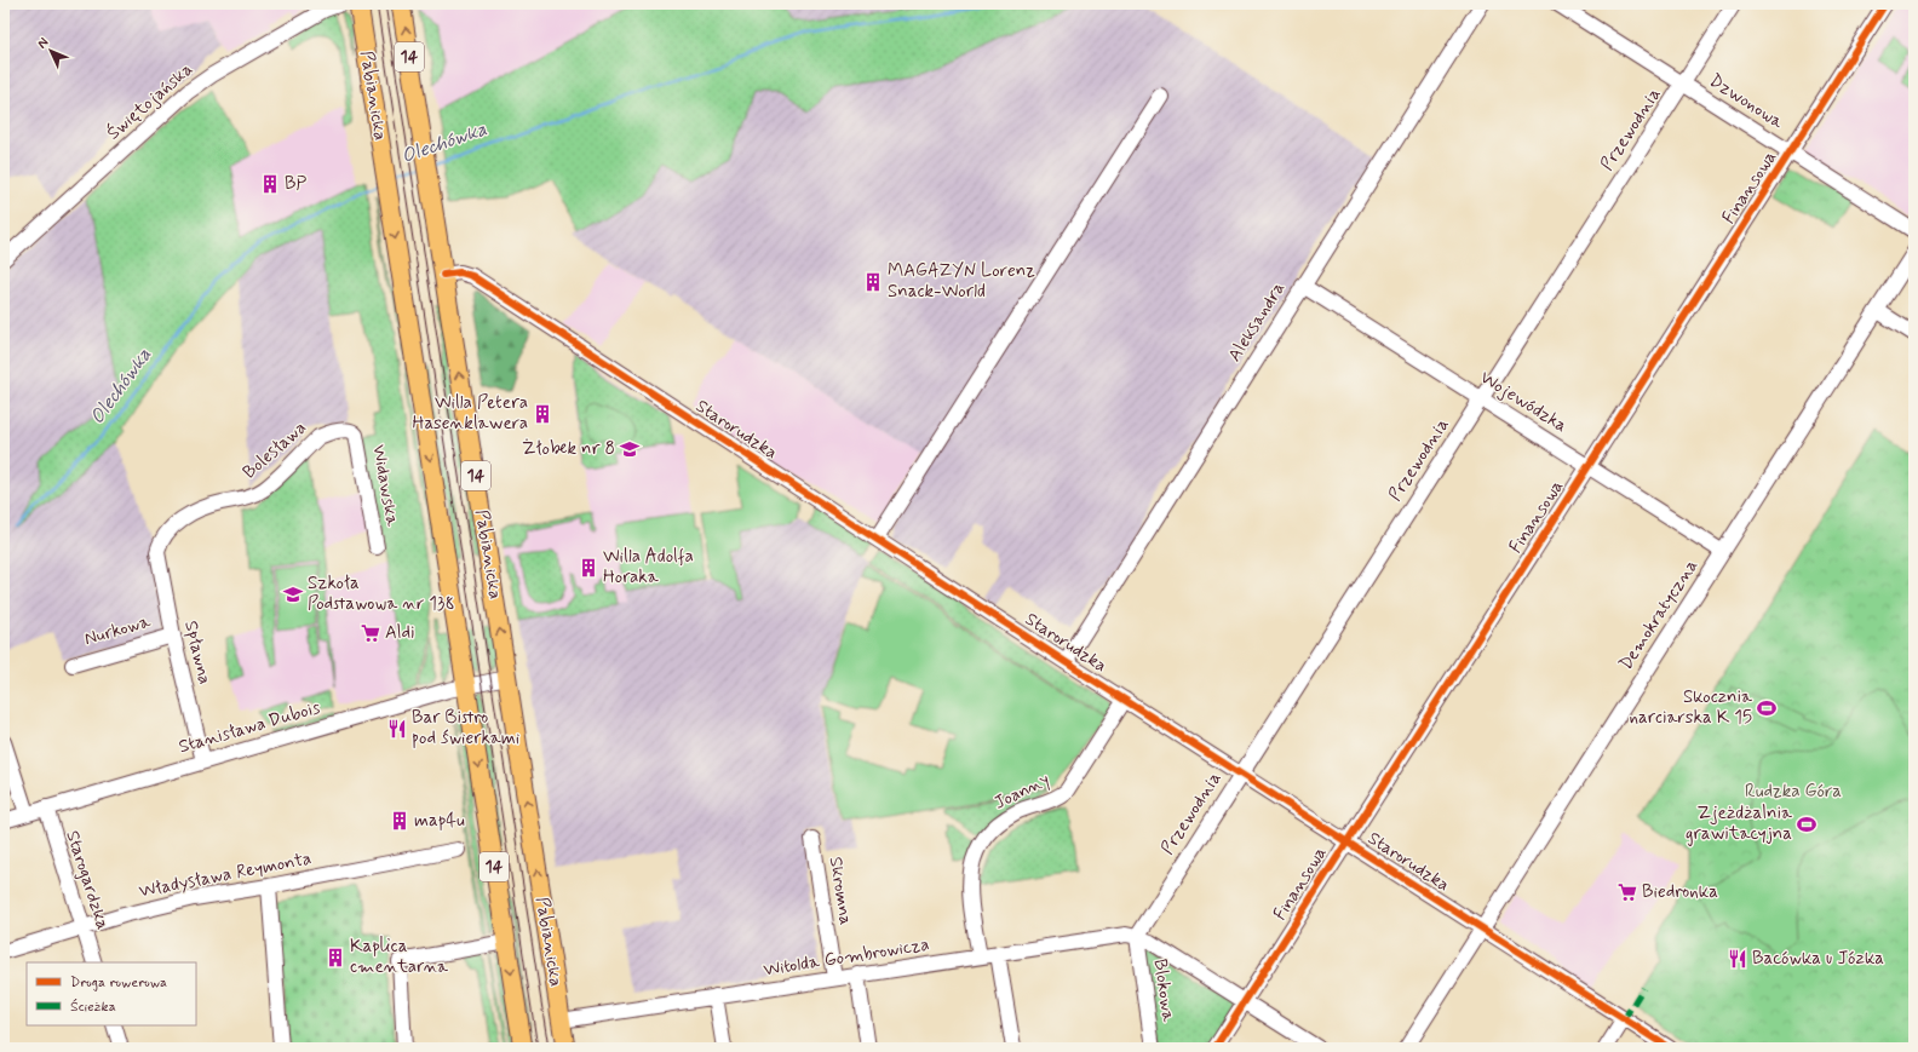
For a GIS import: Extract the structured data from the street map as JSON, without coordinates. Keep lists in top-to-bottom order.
{
  "streets": {
    "main road": ["14", "Pabianicka"],
    "street": [
      "Świętojańska",
      "Dzwonowa",
      "Przewodnia",
      "Finansowa",
      "Aleksandra",
      "Wojewódzka",
      "Starorudzka",
      "Bolesława",
      "Widawska",
      "Demokratyczna",
      "Nurkowa",
      "Spławna",
      "Stanisława Dubois",
      "Joanny",
      "Władysława Reymonta",
      "Starogardzka",
      "Skromna",
      "Witolda Gombrowicza",
      "Blokowa"
    ]
  },
  "crossings": [
    ["Pabianicka", "Starorudzka"],
    ["Pabianicka", "Stanisława Dubois"],
    ["Pabianicka", "Witolda Gombrowicza"],
    ["Dzwonowa", "Przewodnia"],
    ["Dzwonowa", "Finansowa"],
    ["Przewodnia", "Wojewódzka"],
    ["Przewodnia", "Starorudzka"],
    ["Przewodnia", "Witolda Gombrowicza"],
    ["Przewodnia", "Blokowa"],
    ["Finansowa", "Wojewódzka"],
    ["Finansowa", "Starorudzka"],
    ["Aleksandra", "Wojewódzka"],
    ["Aleksandra", "Starorudzka"],
    ["Wojewódzka", "Demokratyczna"],
    ["Starorudzka", "Demokratyczna"],
    ["Starorudzka", "Joanny"],
    ["Bolesława", "Widawska"],
    ["Bolesława", "Spławna"],
    ["Nurkowa", "Spławna"],
    ["Spławna", "Stanisława Dubois"],
    ["Stanisława Dubois", "Starogardzka"],
    ["Joanny", "Witolda Gombrowicza"],
    ["Władysława Reymonta", "Starogardzka"],
    ["Skromna", "Witolda Gombrowicza"],
    ["Witolda Gombrowicza", "Blokowa"]
  ],
  "water": ["Olechówka"],
  "parks": ["Rudzka Góra"],
  "places": {
    "building": [
      "BP",
      "MAGAZYN Lorenz Snack-World",
      "Willa Petera Hasenklawera",
      "Willa Adolfa Horaka",
      "map4u",
      "Kaplica cmentarna"
    ],
    "school or university": ["Żłobek nr 8", "Szkoła Podstawowa nr 138"],
    "supermarket": ["Aldi", "Biedronka"],
    "sports": ["Skocznia narciarska K 15", "Zjeżdżalnia grawitacyjna"],
    "restaurant": ["Bar Bistro pod świerkami", "Bacówka u Józka"]
  },
  "legend": ["Droga rowerowa", "Ścieżka"],
  "north": "top left"
}
